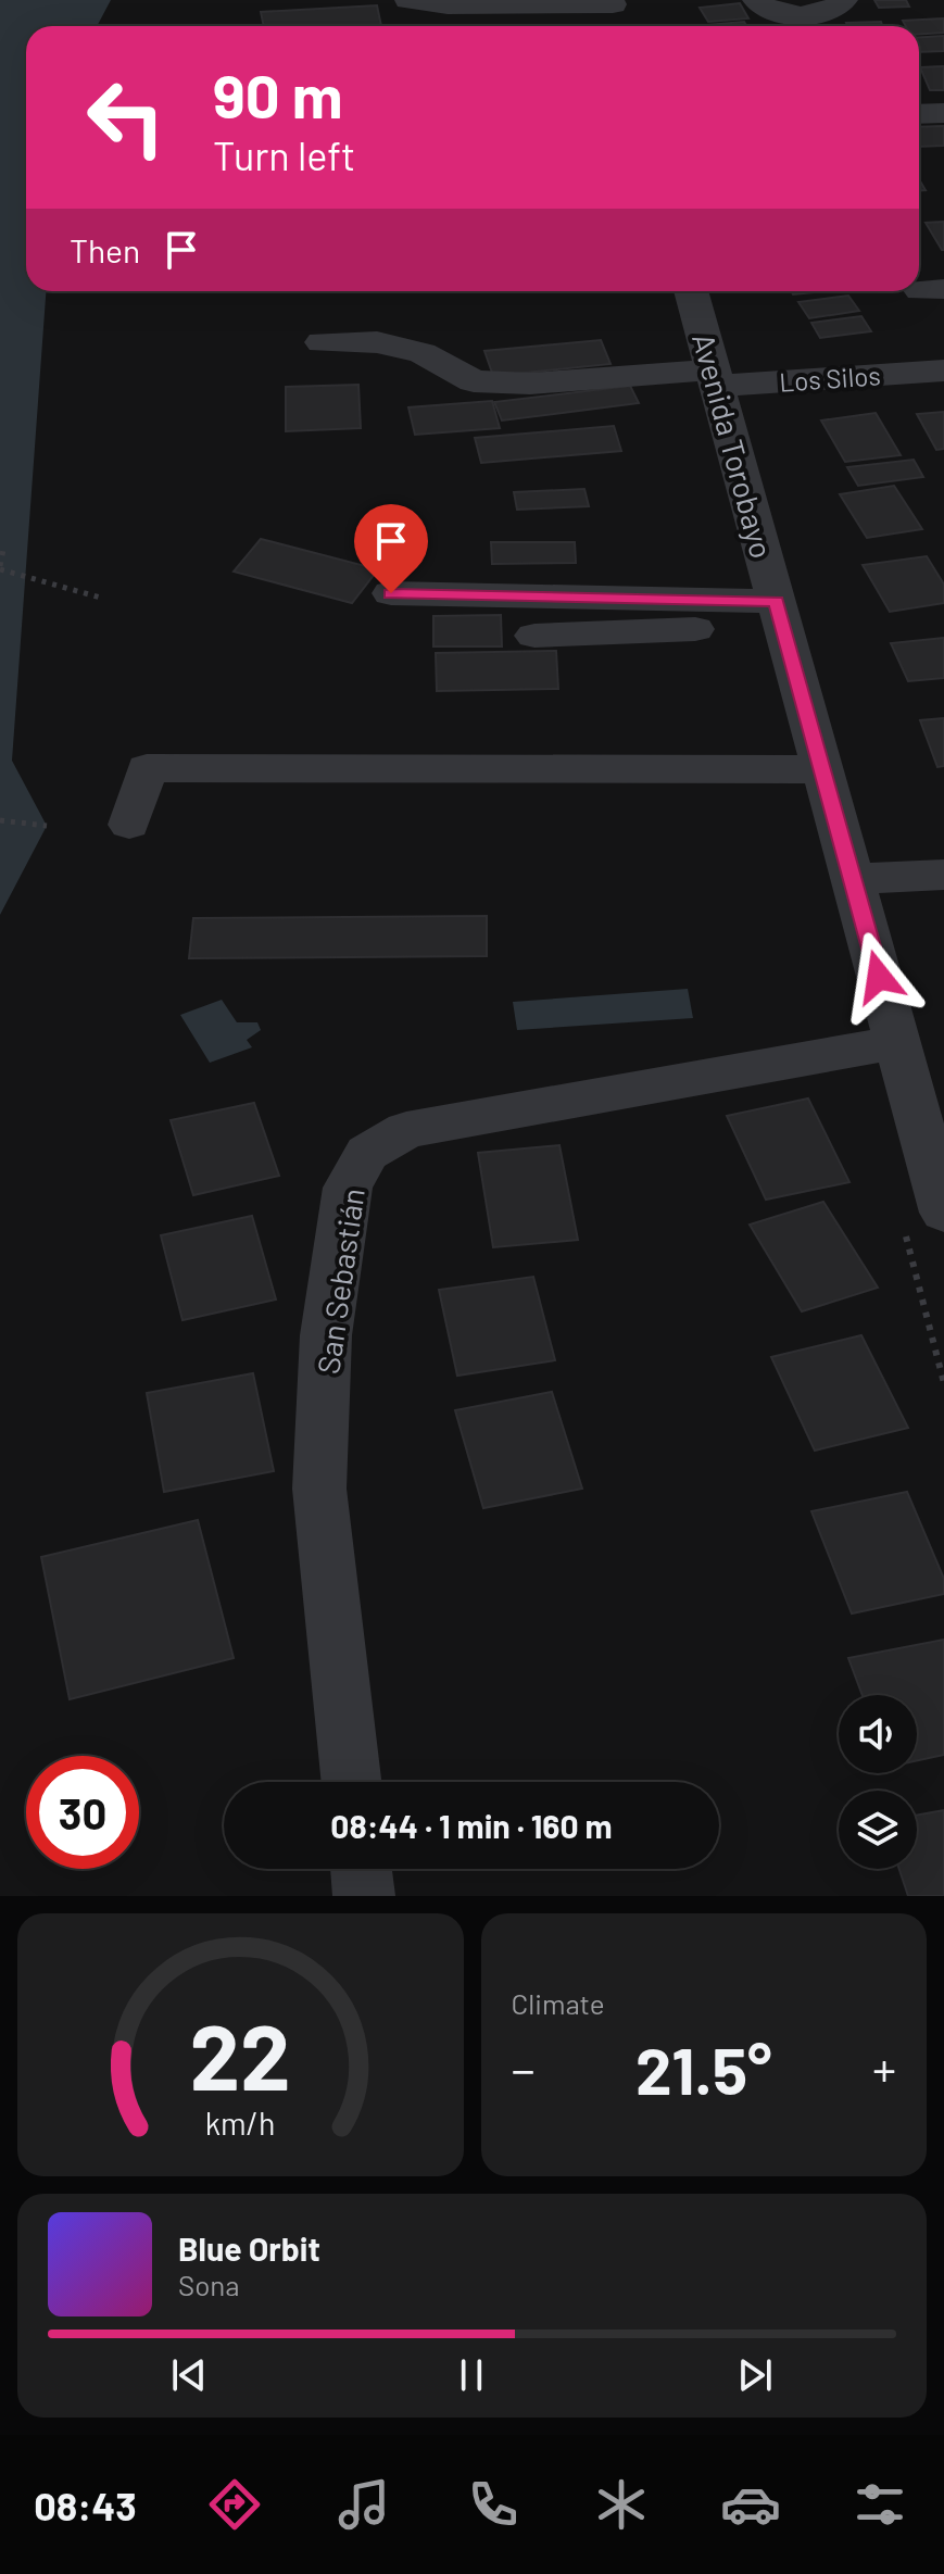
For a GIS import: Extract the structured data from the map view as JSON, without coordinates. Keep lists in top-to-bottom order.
{
  "streets": {
    "street": ["Los Silos", "Avenida Torobayo", "San Sebastián"]
  },
  "crossings": [
    ["Los Silos", "Avenida Torobayo"],
    ["Avenida Torobayo", "San Sebastián"]
  ],
  "page": {
    "turn": ["90 m", "Turn left"],
    "then": "Then",
    "limit": "30",
    "trip": "08:44 · 1 min · 160 m",
    "tile": "Climate",
    "heat": ["−", "21.5°", "+"],
    "song": ["Blue Orbit", "Sona"],
    "tabs": "08:43",
    "gauge": ["22", "km/h"]
  }
}
